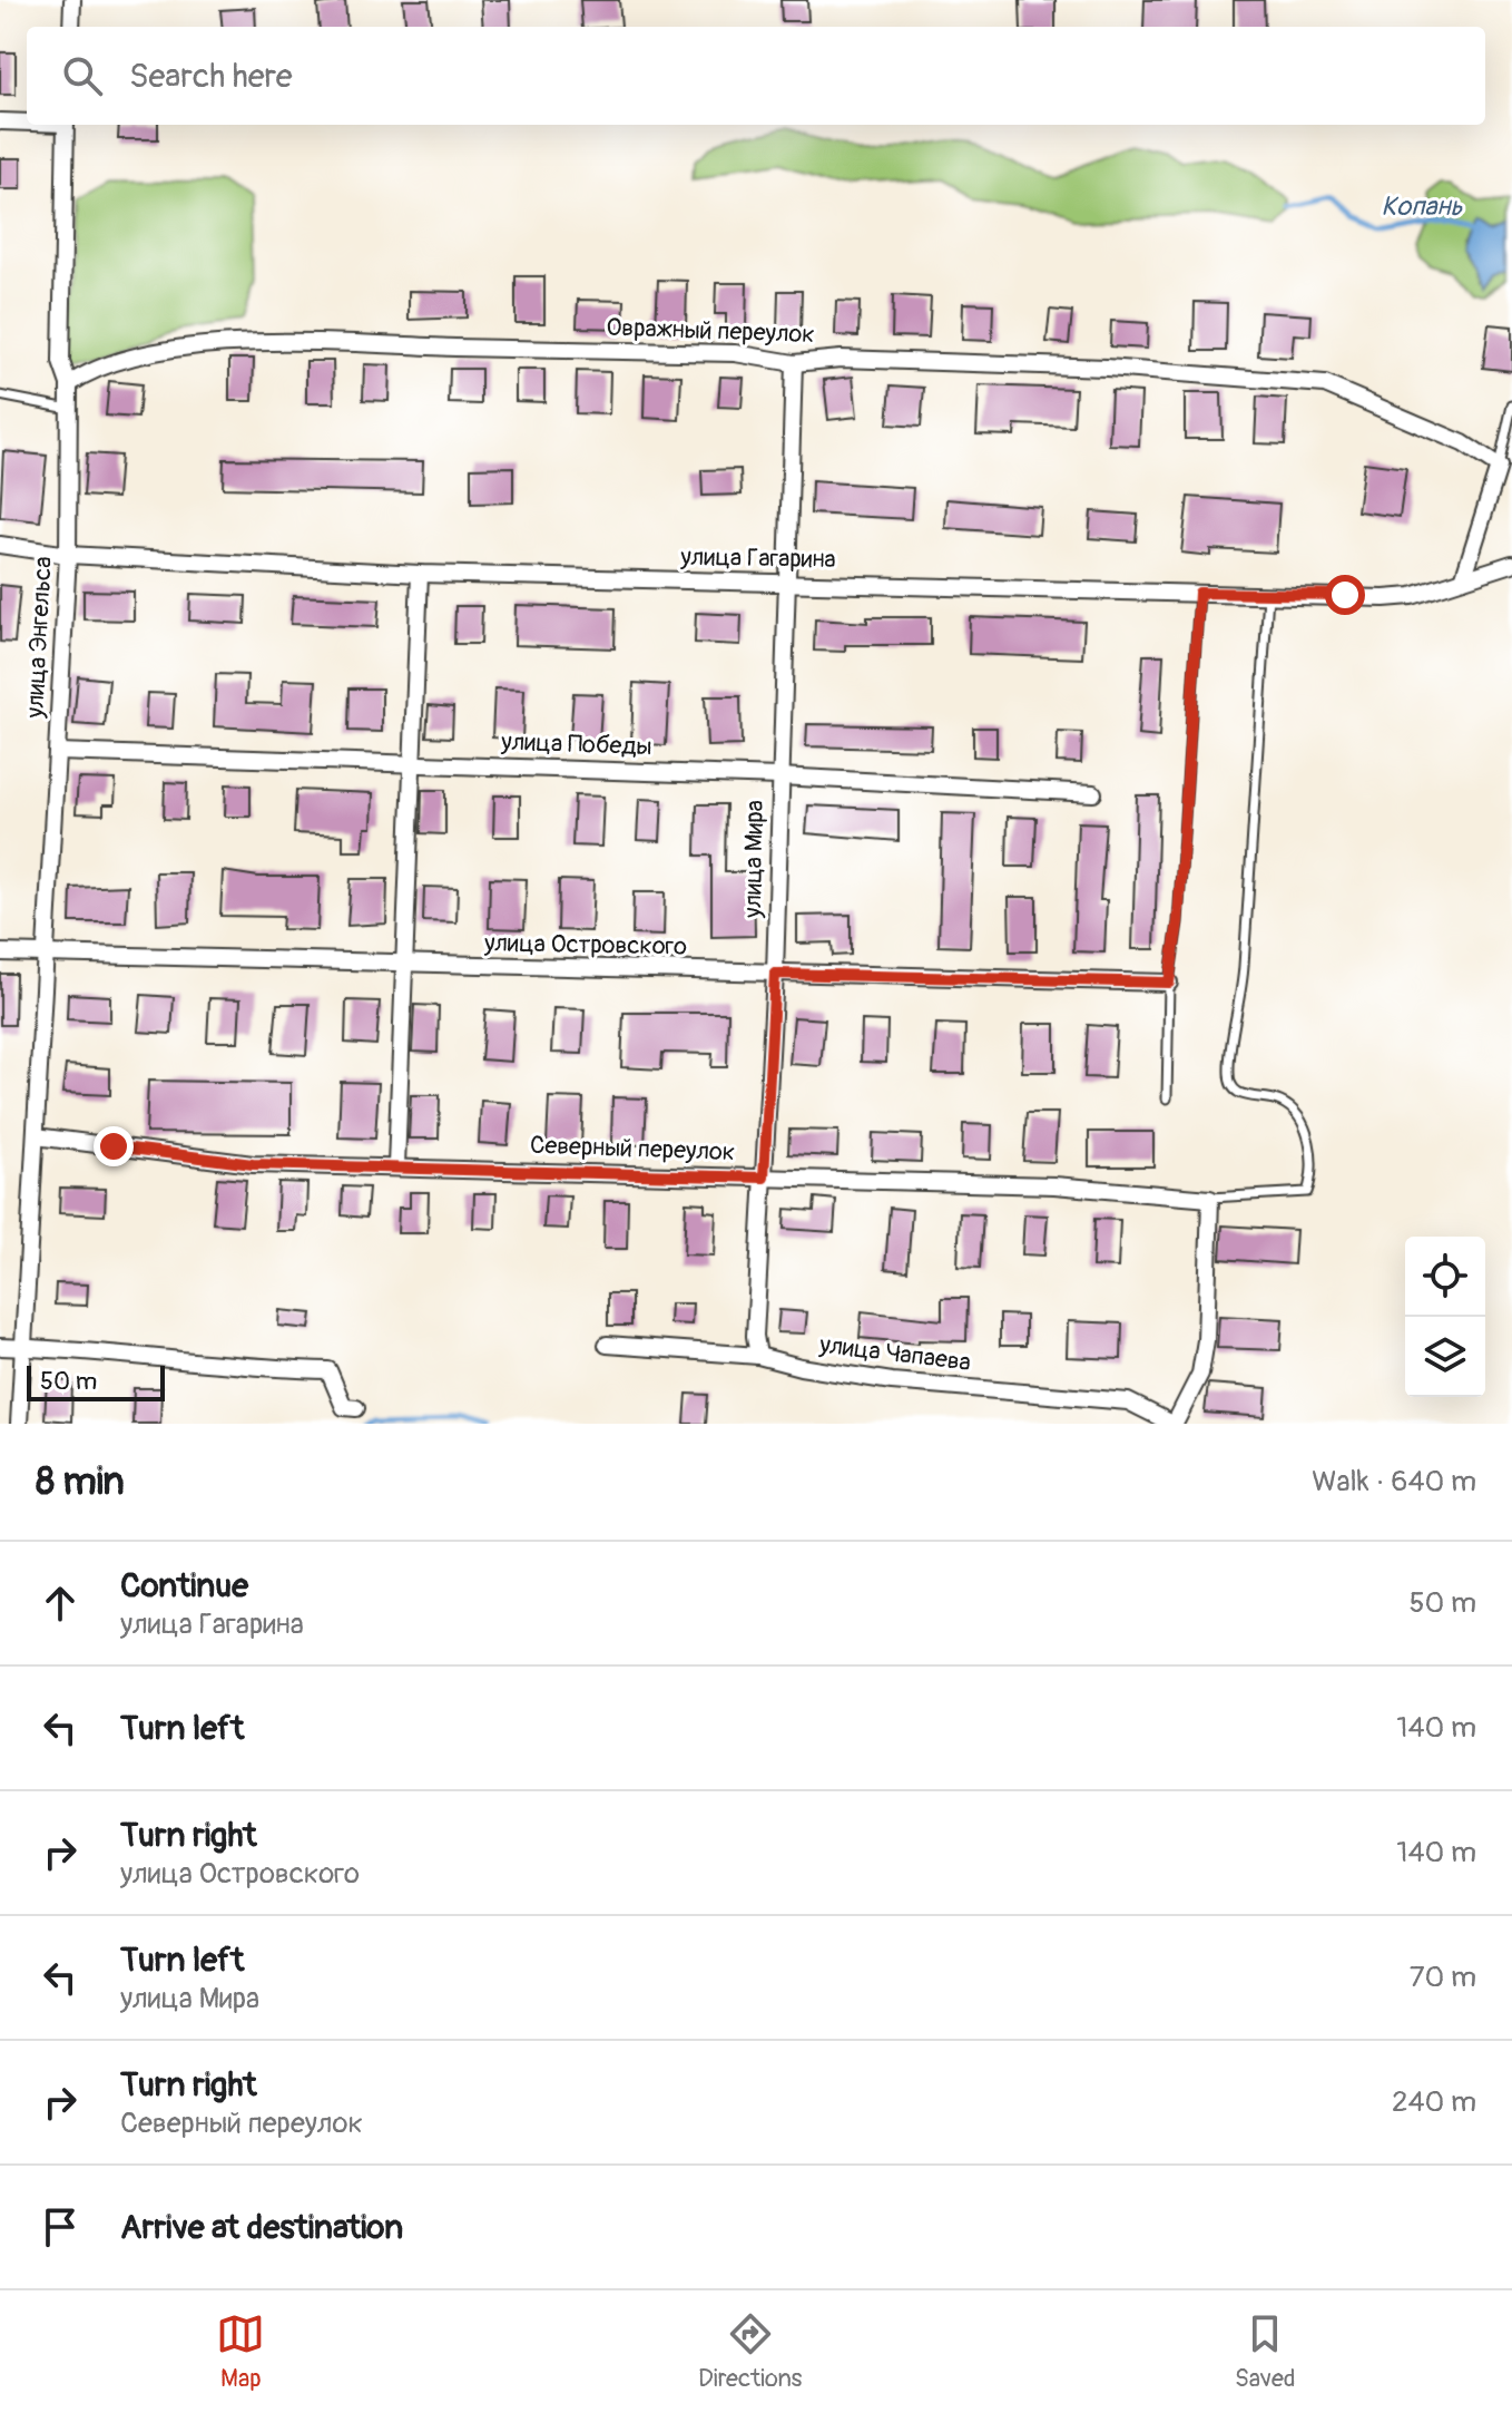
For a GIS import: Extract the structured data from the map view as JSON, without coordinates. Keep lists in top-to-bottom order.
{
  "streets": {
    "street": [
      "Овражный переулок",
      "улица Гагарина",
      "улица Энгельса",
      "улица Победы",
      "улица Мира",
      "улица Островского",
      "Северный переулок",
      "улица Чапаева"
    ]
  },
  "crossings": [
    ["Овражный переулок", "улица Энгельса"],
    ["Овражный переулок", "улица Мира"],
    ["улица Гагарина", "улица Энгельса"],
    ["улица Гагарина", "улица Мира"],
    ["улица Энгельса", "улица Победы"],
    ["улица Энгельса", "улица Островского"],
    ["улица Энгельса", "Северный переулок"],
    ["улица Победы", "улица Мира"],
    ["улица Мира", "улица Островского"],
    ["улица Мира", "Северный переулок"],
    ["улица Мира", "улица Чапаева"]
  ],
  "water": ["Копань"],
  "scale_bar": "50 m",
  "page": {
    "search": "Search here",
    "scale": "50 m",
    "heading": ["8 min", "Walk · 640 m"],
    "list": [
      ["Continue", "улица Гагарина", "50 m"],
      ["Turn left", "140 m"],
      ["Turn right", "улица Островского", "140 m"],
      ["Turn left", "улица Мира", "70 m"],
      ["Turn right", "Северный переулок", "240 m"],
      "Arrive at destination"
    ],
    "nav": ["Map", "Directions", "Saved"]
  }
}
